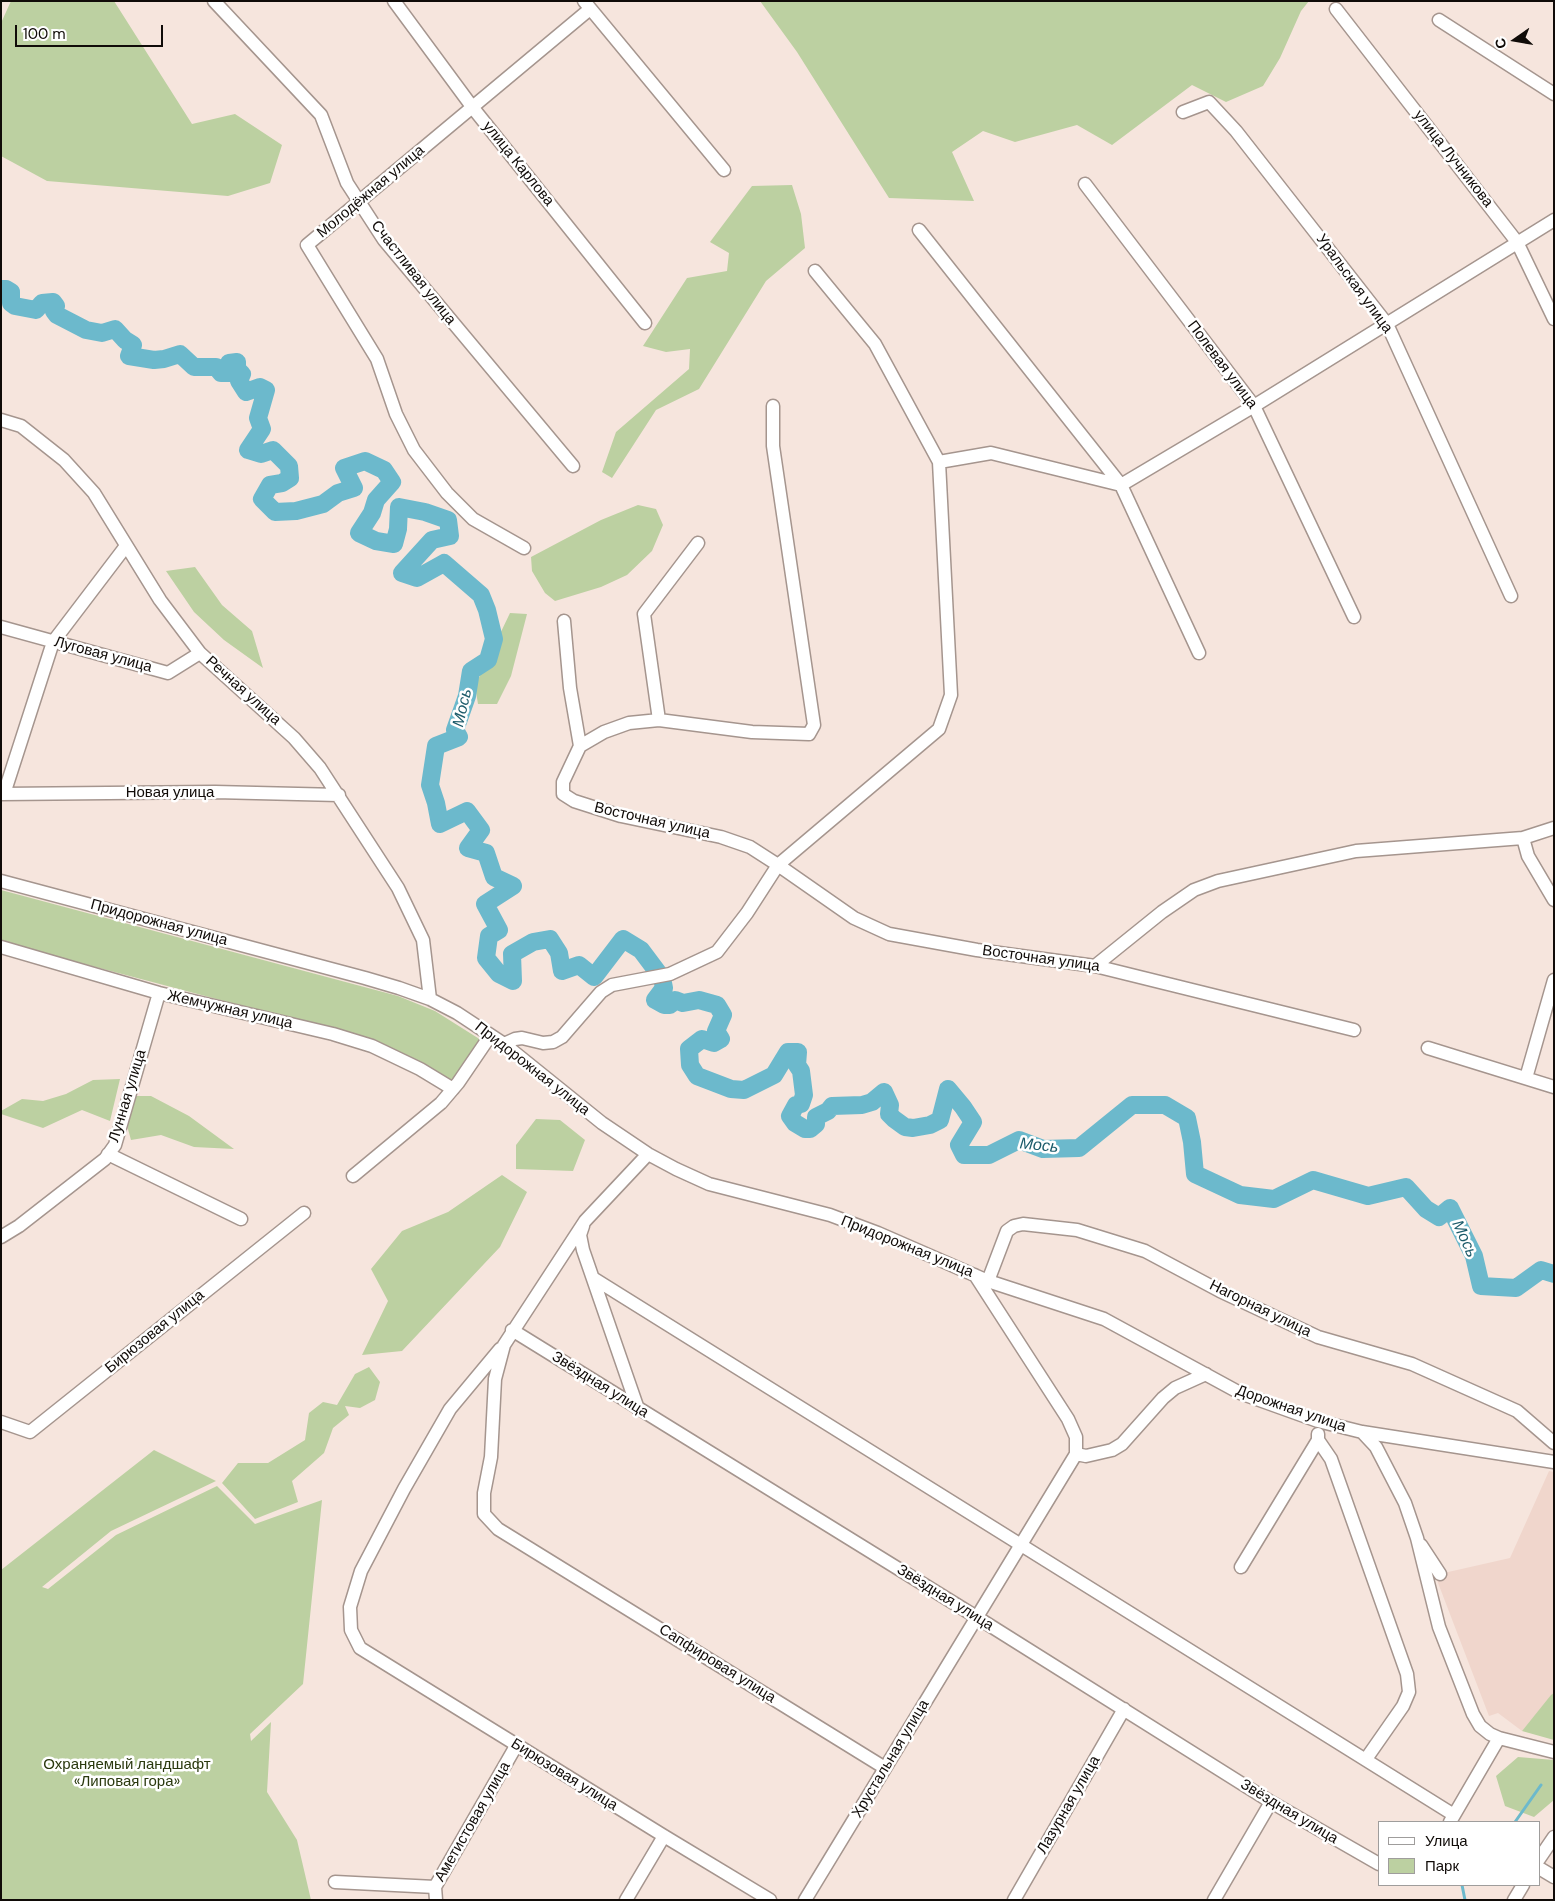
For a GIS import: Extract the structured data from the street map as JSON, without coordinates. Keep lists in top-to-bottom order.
{
  "streets": {
    "street": [
      "улица Лучникова",
      "улица Карлова",
      "Молодёжная улица",
      "Счастливая улица",
      "Уральская улица",
      "Полевая улица",
      "Луговая улица",
      "Речная улица",
      "Новая улица",
      "Восточная улица",
      "Придорожная улица",
      "Жемчужная улица",
      "Лунная улица",
      "Нагорная улица",
      "Бирюзовая улица",
      "Звёздная улица",
      "Дорожная улица",
      "Сапфировая улица",
      "Хрустальная улица",
      "Лазурная улица",
      "Аметистовая улица"
    ]
  },
  "crossings": [
    ["улица Карлова", "Молодёжная улица"],
    ["Молодёжная улица", "Счастливая улица"],
    ["Луговая улица", "Речная улица"],
    ["Речная улица", "Новая улица"],
    ["Речная улица", "Придорожная улица"],
    ["Придорожная улица", "Нагорная улица"],
    ["Придорожная улица", "Дорожная улица"],
    ["Жемчужная улица", "Лунная улица"],
    ["Нагорная улица", "Дорожная улица"],
    ["Бирюзовая улица", "Сапфировая улица"],
    ["Бирюзовая улица", "Аметистовая улица"],
    ["Звёздная улица", "Хрустальная улица"],
    ["Звёздная улица", "Лазурная улица"],
    ["Сапфировая улица", "Хрустальная улица"]
  ],
  "water": ["Мось"],
  "parks": ["Охраняемый ландшафт «Липовая гора»"],
  "legend": ["Улица", "Парк"],
  "scale_bar": "100 m",
  "north": "left"
}
